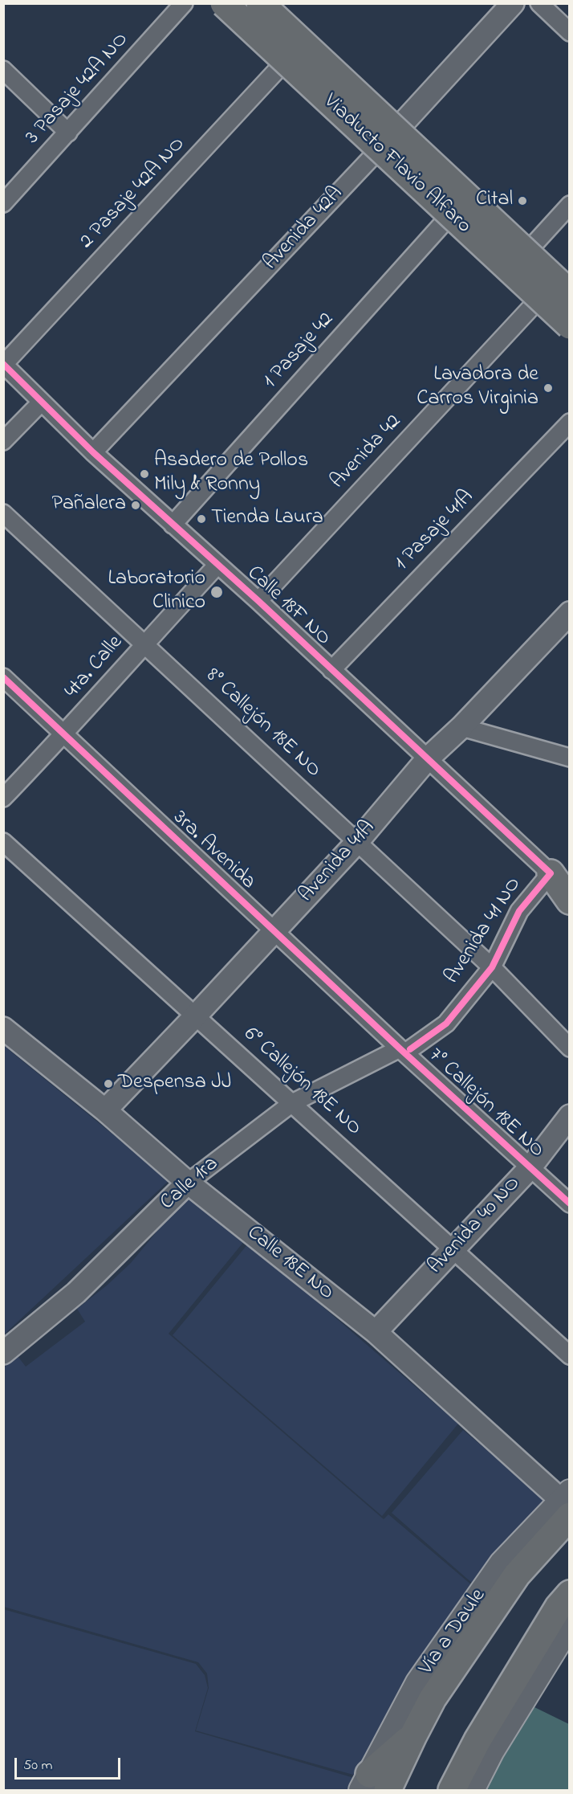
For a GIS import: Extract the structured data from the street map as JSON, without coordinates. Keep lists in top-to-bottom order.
{
  "streets": {
    "main road": ["Viaducto Flavio Alfaro", "Vía a Daule"],
    "street": [
      "3 Pasaje 42A NO",
      "2 Pasaje 42A NO",
      "Avenida 42A",
      "1 Pasaje 42",
      "Avenida 42",
      "1 Pasaje 41A",
      "Calle 18F NO",
      "4ta. Calle",
      "8° Callejón 18E NO",
      "3ra. Avenida",
      "Avenida 41A",
      "Avenida 41 NO",
      "6° Callejón 18E NO",
      "7° Callejón 18E NO",
      "Calle 1ra",
      "Avenida 40 NO",
      "Calle 18E NO"
    ]
  },
  "crossings": [
    ["Viaducto Flavio Alfaro", "Avenida 42"],
    ["2 Pasaje 42A NO", "Calle 18F NO"],
    ["Avenida 42A", "Calle 18F NO"],
    ["1 Pasaje 42", "Calle 18F NO"],
    ["Avenida 42", "Calle 18F NO"],
    ["1 Pasaje 41A", "Calle 18F NO"],
    ["Calle 18F NO", "4ta. Calle"],
    ["Calle 18F NO", "Avenida 41A"],
    ["Calle 18F NO", "Avenida 41 NO"],
    ["4ta. Calle", "8° Callejón 18E NO"],
    ["4ta. Calle", "3ra. Avenida"],
    ["8° Callejón 18E NO", "Avenida 41A"],
    ["8° Callejón 18E NO", "Avenida 41 NO"],
    ["3ra. Avenida", "Avenida 41A"],
    ["3ra. Avenida", "Avenida 41 NO"],
    ["3ra. Avenida", "7° Callejón 18E NO"],
    ["3ra. Avenida", "Calle 1ra"],
    ["Avenida 41A", "6° Callejón 18E NO"],
    ["Avenida 41A", "Calle 18E NO"],
    ["Avenida 41 NO", "7° Callejón 18E NO"],
    ["Avenida 41 NO", "Calle 1ra"],
    ["6° Callejón 18E NO", "Calle 1ra"],
    ["6° Callejón 18E NO", "Avenida 40 NO"],
    ["7° Callejón 18E NO", "Calle 1ra"],
    ["7° Callejón 18E NO", "Avenida 40 NO"],
    ["Calle 1ra", "Calle 18E NO"],
    ["Avenida 40 NO", "Calle 18E NO"],
    ["Calle 18E NO", "Vía a Daule"]
  ],
  "places": [
    "Cital",
    "Lavadora de Carros Virginia",
    "Asadero de Pollos Mily & Ronny",
    "Pañalera",
    "Tienda Laura",
    "Laboratorio Clinico",
    "Despensa JJ"
  ],
  "scale_bar": "50 m"
}
